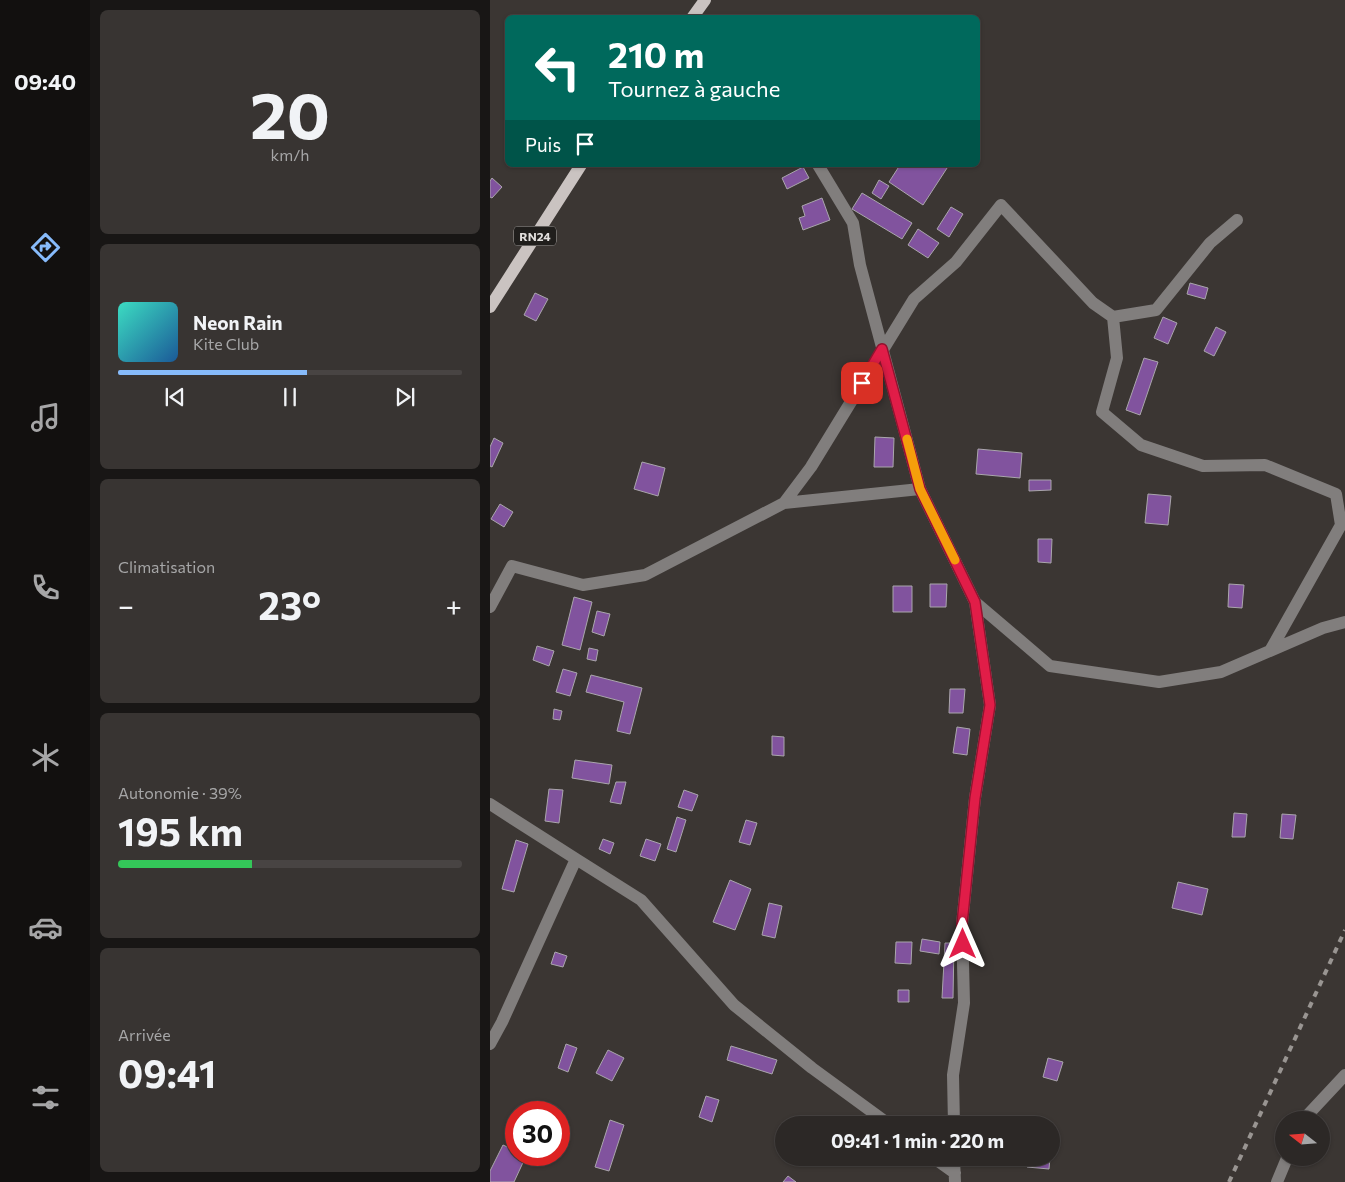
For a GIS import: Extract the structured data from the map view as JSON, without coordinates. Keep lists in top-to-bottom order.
{
  "streets": {
    "main road": ["RN24"]
  },
  "north": "left",
  "page": {
    "tabs": "09:40",
    "tile": [
      ["20", "km/h"],
      "Climatisation",
      ["Autonomie · 39%", "195 km"],
      ["Arrivée", "09:41"]
    ],
    "turn": ["210 m", "Tournez à gauche"],
    "then": "Puis",
    "song": ["Neon Rain", "Kite Club"],
    "heat": ["−", "23°", "+"],
    "limit": "30",
    "trip": "09:41 · 1 min · 220 m"
  }
}
